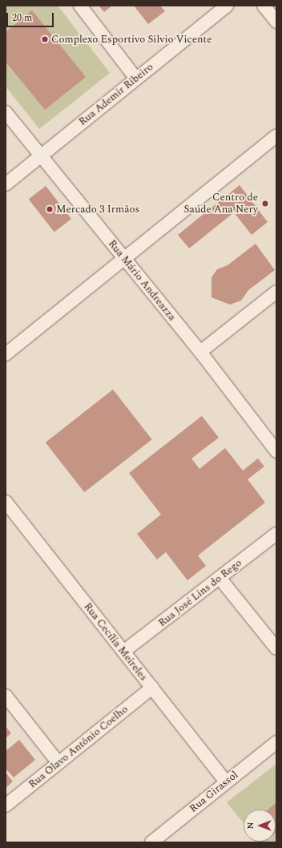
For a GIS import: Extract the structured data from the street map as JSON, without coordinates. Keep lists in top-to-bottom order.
{
  "streets": {
    "street": [
      "Rua Ademir Ribeiro",
      "Rua Mário Andreazza",
      "Rua José Lins do Rego",
      "Rua Cecília Meireles",
      "Rua Olavo Antônio Coelho",
      "Rua Girassol"
    ]
  },
  "crossings": [
    ["Rua Ademir Ribeiro", "Rua Mário Andreazza"],
    ["Rua José Lins do Rego", "Rua Cecília Meireles"],
    ["Rua Cecília Meireles", "Rua Olavo Antônio Coelho"],
    ["Rua Cecília Meireles", "Rua Girassol"]
  ],
  "places": ["Complexo Esportivo Silvio Vicente", "Centro de Saúde Ana Nery", "Mercado 3 Irmãos"],
  "scale_bar": "20 m",
  "north": "left"
}
